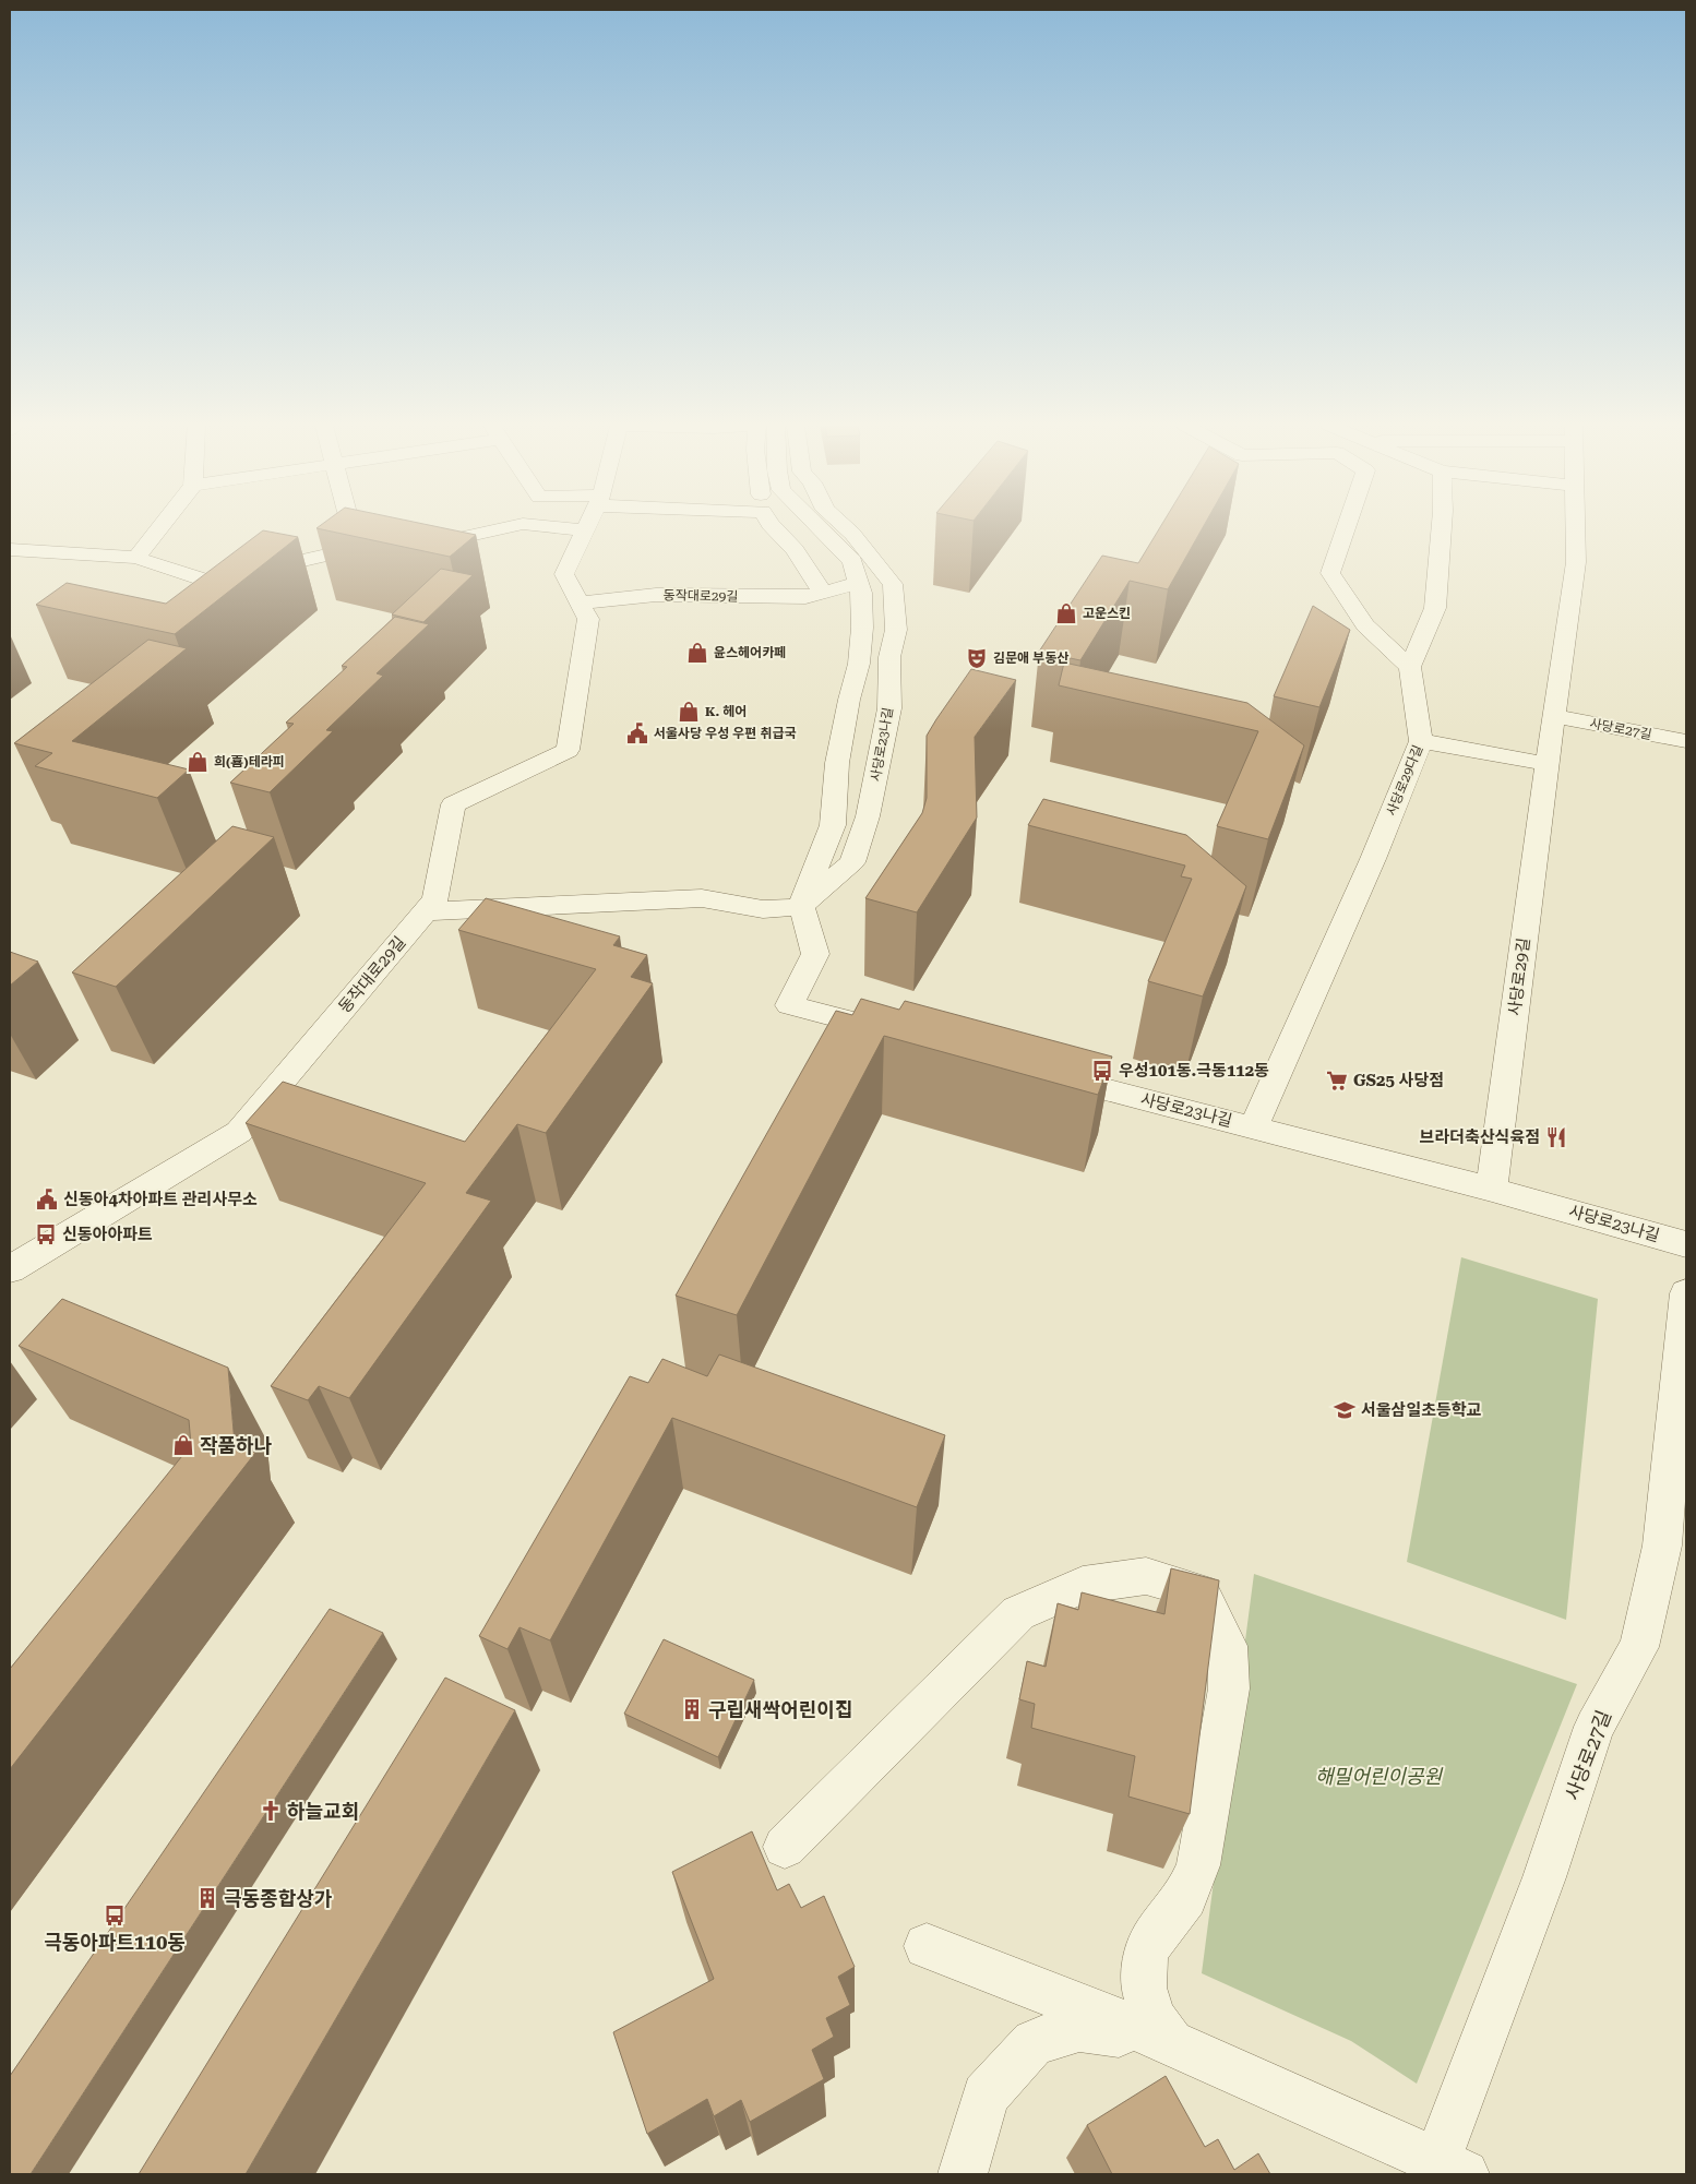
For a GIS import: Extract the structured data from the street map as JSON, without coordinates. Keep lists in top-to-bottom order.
{
  "streets": {
    "street": [
      "동작대로29길",
      "사당로27길",
      "사당로23나길",
      "사당로29다길",
      "사당로29길"
    ]
  },
  "crossings": [
    ["사당로27길", "사당로29길"],
    ["사당로23나길", "사당로29다길"],
    ["사당로23나길", "사당로29길"]
  ],
  "parks": ["해밀어린이공원"],
  "places": {
    "shop": [
      "고운스킨",
      "윤스헤어카페",
      "K. 헤어",
      "희(喜)테라피",
      "작품하나"
    ],
    "theatre": ["김문애 부동산"],
    "public building": ["서울사당 우성 우편 취급국", "신동아4차아파트 관리사무소"],
    "bus stop": ["우성101동.극동112동", "신동아아파트", "극동아파트110동"],
    "supermarket": ["GS25 사당점"],
    "restaurant": ["브라더축산식육점"],
    "school or university": ["서울삼일초등학교"],
    "building": ["구립새싹어린이집", "극동종합상가"],
    "church": ["하늘교회"]
  }
}
